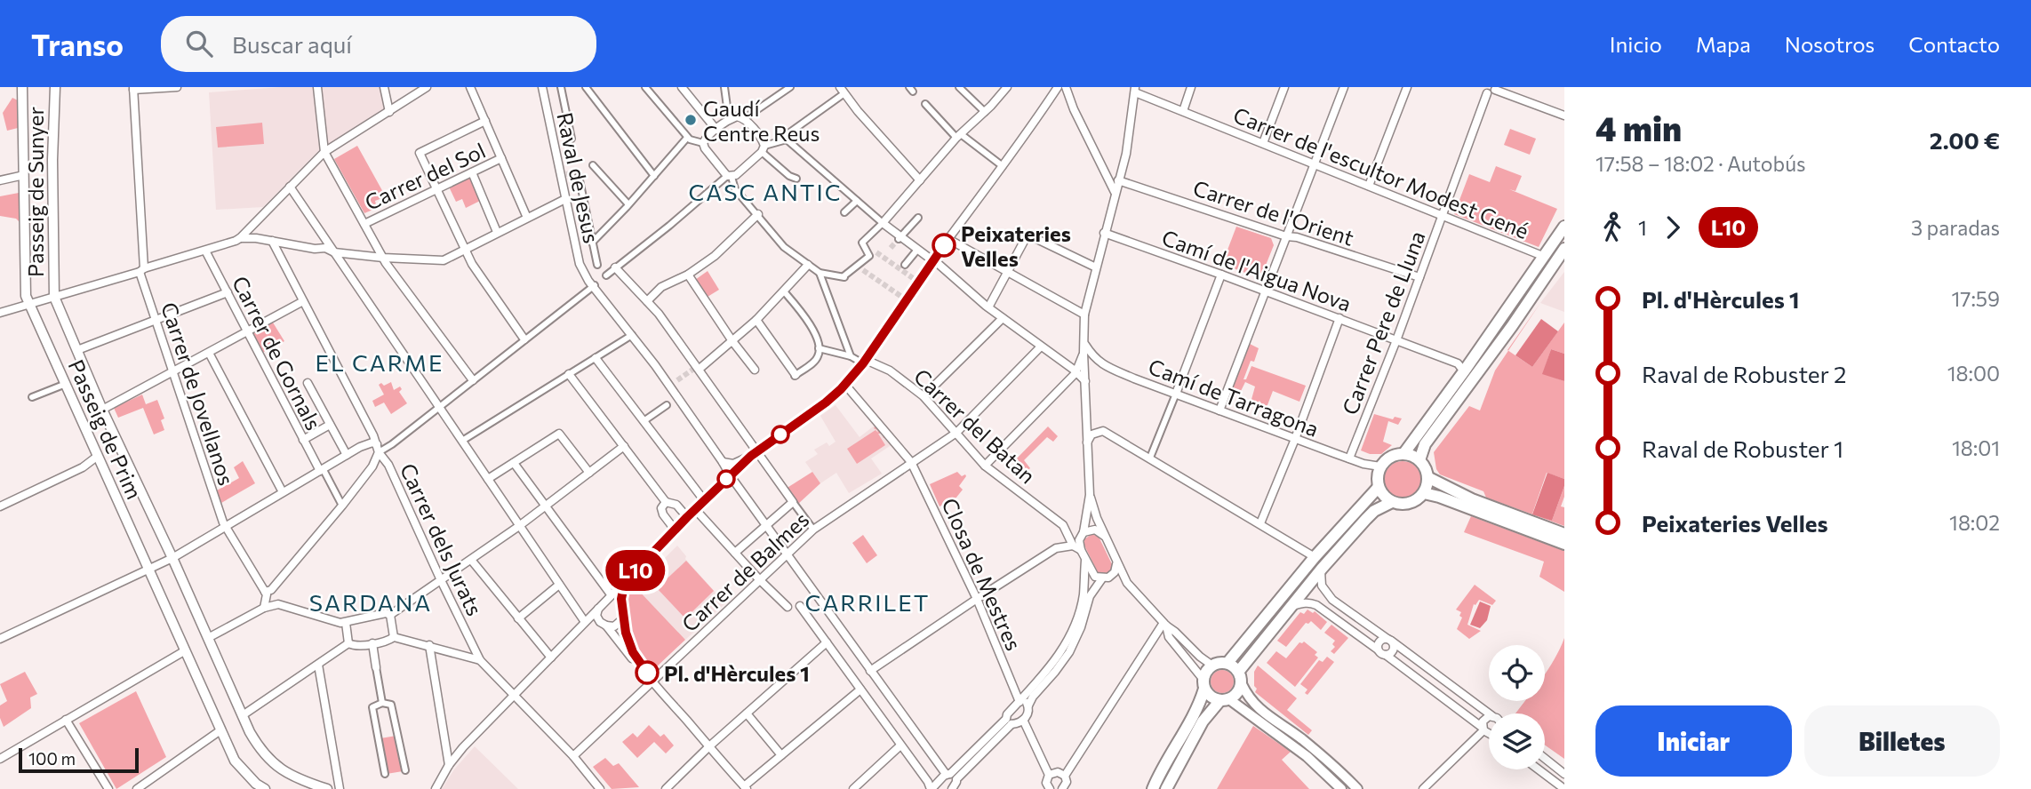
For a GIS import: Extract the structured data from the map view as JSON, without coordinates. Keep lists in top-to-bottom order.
{
  "streets": {
    "street": [
      "Carrer de l'escultor Modest Gené",
      "Carrer del Sol",
      "Raval de Jesus",
      "Passeig de Sunyer",
      "Carrer de l'Orient",
      "Camí de l'Aigua Nova",
      "Carrer Pere de Lluna",
      "Carrer de Gornals",
      "Carrer de Jovellanos",
      "Camí de Tarragona",
      "Carrer del Batan",
      "Passeig de Prim",
      "Carrer dels Jurats",
      "Carrer de Balmes",
      "Closa de Mestres"
    ]
  },
  "crossings": [
    ["Carrer de l'escultor Modest Gené", "Carrer Pere de Lluna"],
    ["Passeig de Sunyer", "Passeig de Prim"],
    ["Carrer de l'Orient", "Carrer Pere de Lluna"],
    ["Camí de l'Aigua Nova", "Carrer Pere de Lluna"],
    ["Carrer Pere de Lluna", "Camí de Tarragona"],
    ["Carrer del Batan", "Carrer de Balmes"],
    ["Carrer dels Jurats", "Carrer de Balmes"],
    ["Carrer de Balmes", "Closa de Mestres"]
  ],
  "districts": [
    "CASC ANTIC",
    "EL CARME",
    "SARDANA",
    "CARRILET"
  ],
  "places": ["Gaudí Centre Reus", "Peixateries Velles", "Pl. d'Hèrcules 1"],
  "lines": ["bus line L10"],
  "scale_bar": "100 m",
  "page": {
    "header": "Transo",
    "search": "Buscar aquí",
    "nav": [
      "Inicio",
      "Mapa",
      "Nosotros",
      "Contacto"
    ],
    "on_map": "L10",
    "heading": ["4 min", "17:58 – 18:02 · Autobús", "2.00 €"],
    "legs": ["1", "L10", "3 paradas"],
    "list": [
      {
        "name": "Pl. d'Hèrcules 1",
        "value": "17:59"
      },
      {
        "name": "Raval de Robuster 2",
        "value": "18:00"
      },
      {
        "name": "Raval de Robuster 1",
        "value": "18:01"
      },
      {
        "name": "Peixateries Velles",
        "value": "18:02"
      }
    ],
    "buttons": ["Iniciar", "Billetes"],
    "scale": "100 m"
  }
}
